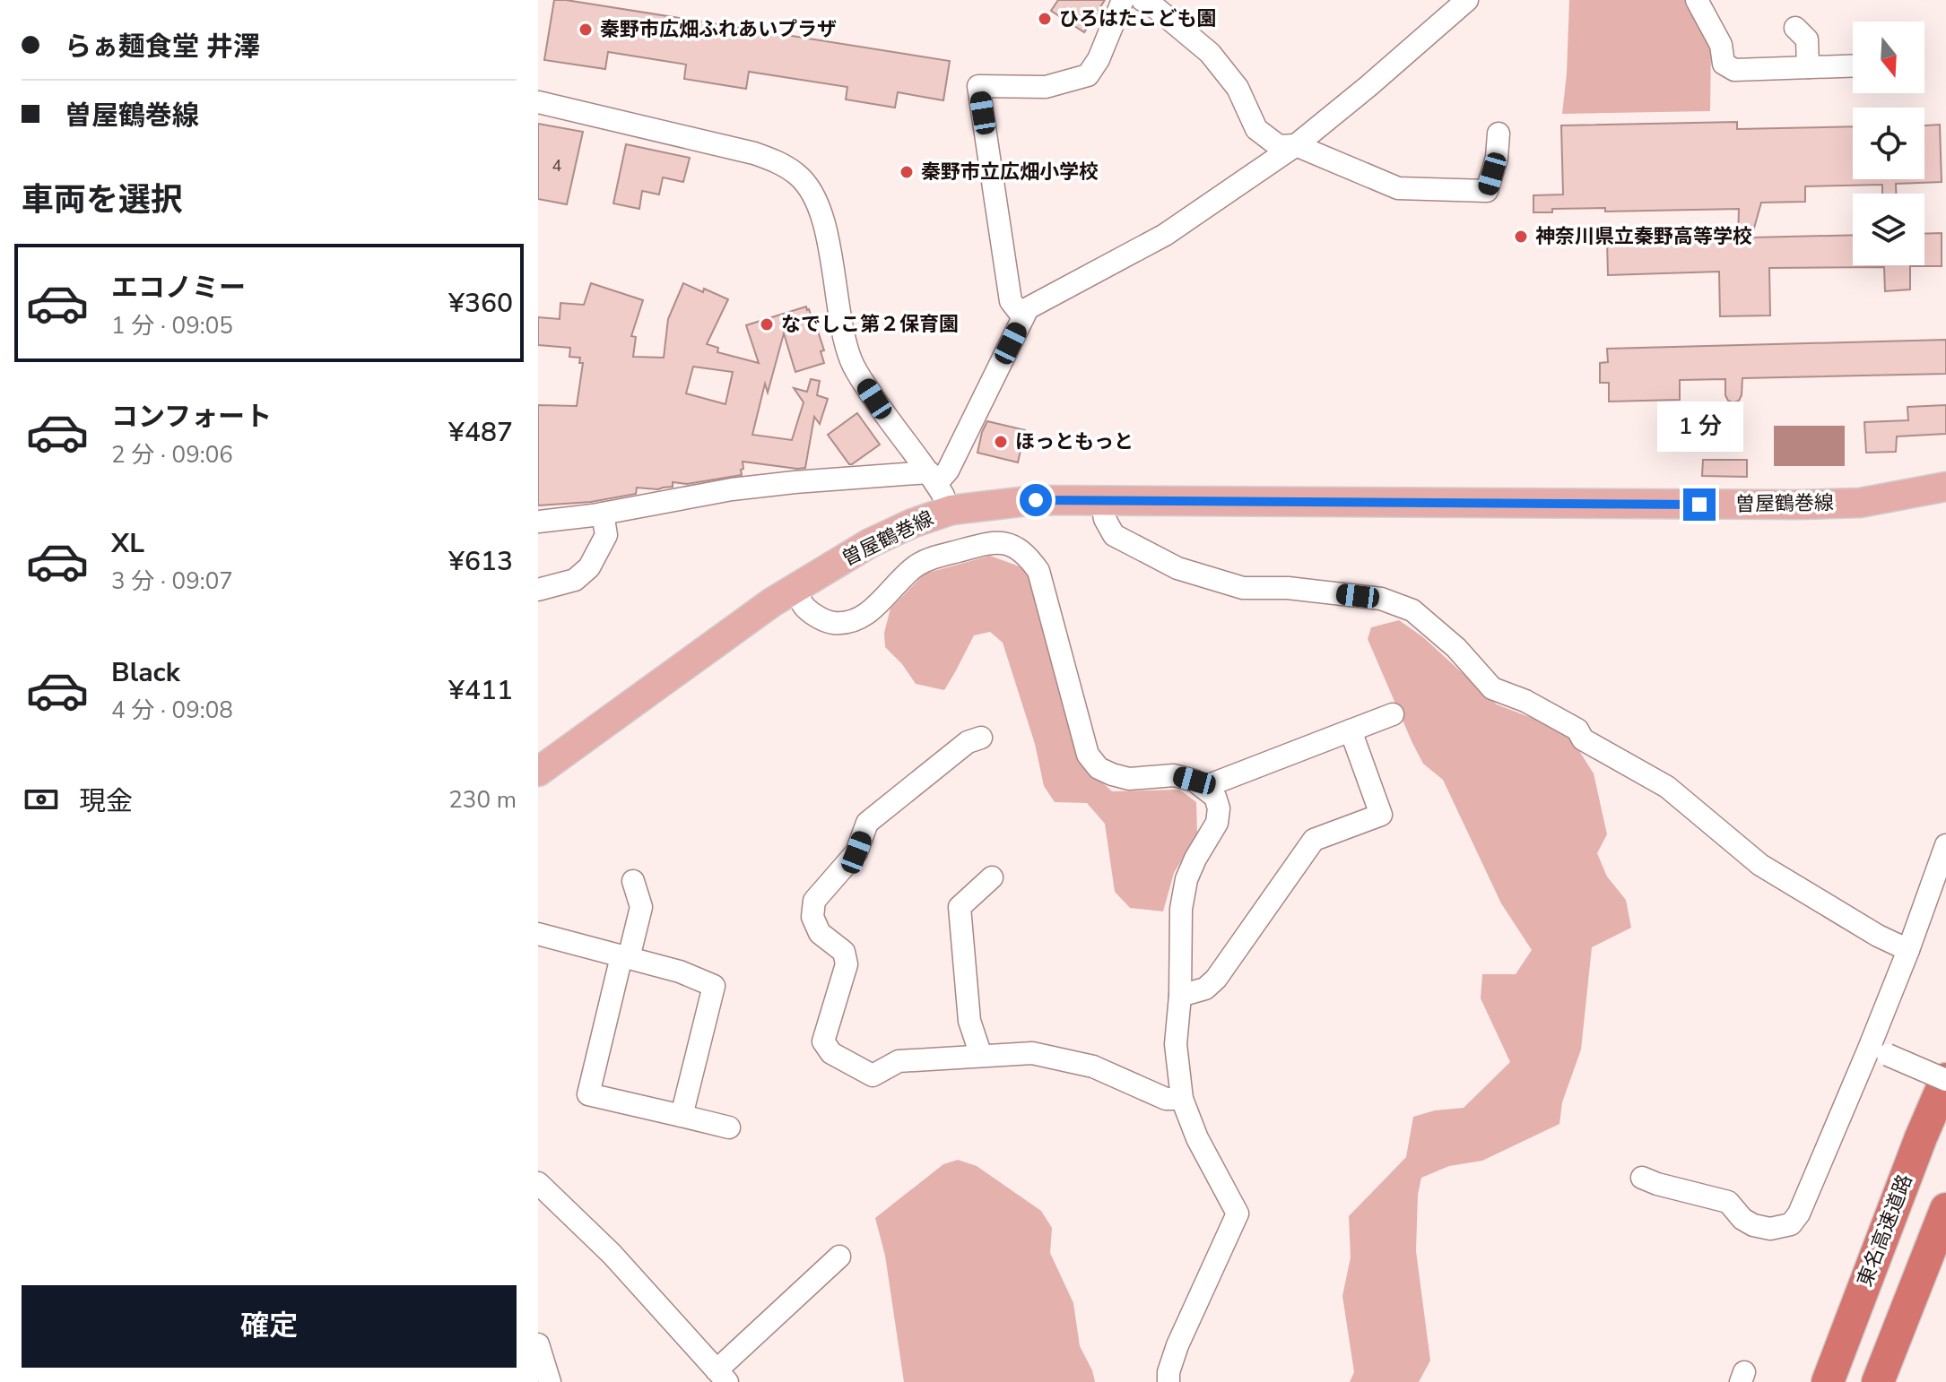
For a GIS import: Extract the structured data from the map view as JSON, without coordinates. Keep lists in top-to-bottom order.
{
  "streets": {
    "highway": ["東名高速道路"],
    "main road": ["曽屋鶴巻線"]
  },
  "places": [
    "ひろはたこども園",
    "秦野市広畑ふれあいプラザ",
    "秦野市立広畑小学校",
    "神奈川県立秦野高等学校",
    "なでしこ第２保育園",
    "ほっともっと"
  ],
  "house_numbers": ["4"],
  "north": "bottom",
  "page": {
    "banner": ["らぁ麺食堂 井澤", "曽屋鶴巻線"],
    "heading": "車両を選択",
    "list": [
      {
        "name": "エコノミー",
        "note": "1 分 · 09:05",
        "value": "¥360"
      },
      {
        "name": "コンフォート",
        "note": "2 分 · 09:06",
        "value": "¥487"
      },
      {
        "name": "XL",
        "note": "3 分 · 09:07",
        "value": "¥613"
      },
      {
        "name": "Black",
        "note": "4 分 · 09:08",
        "value": "¥411"
      }
    ],
    "bubble": "1 分",
    "pay": ["現金", "230 m"],
    "buttons": "確定"
  }
}
